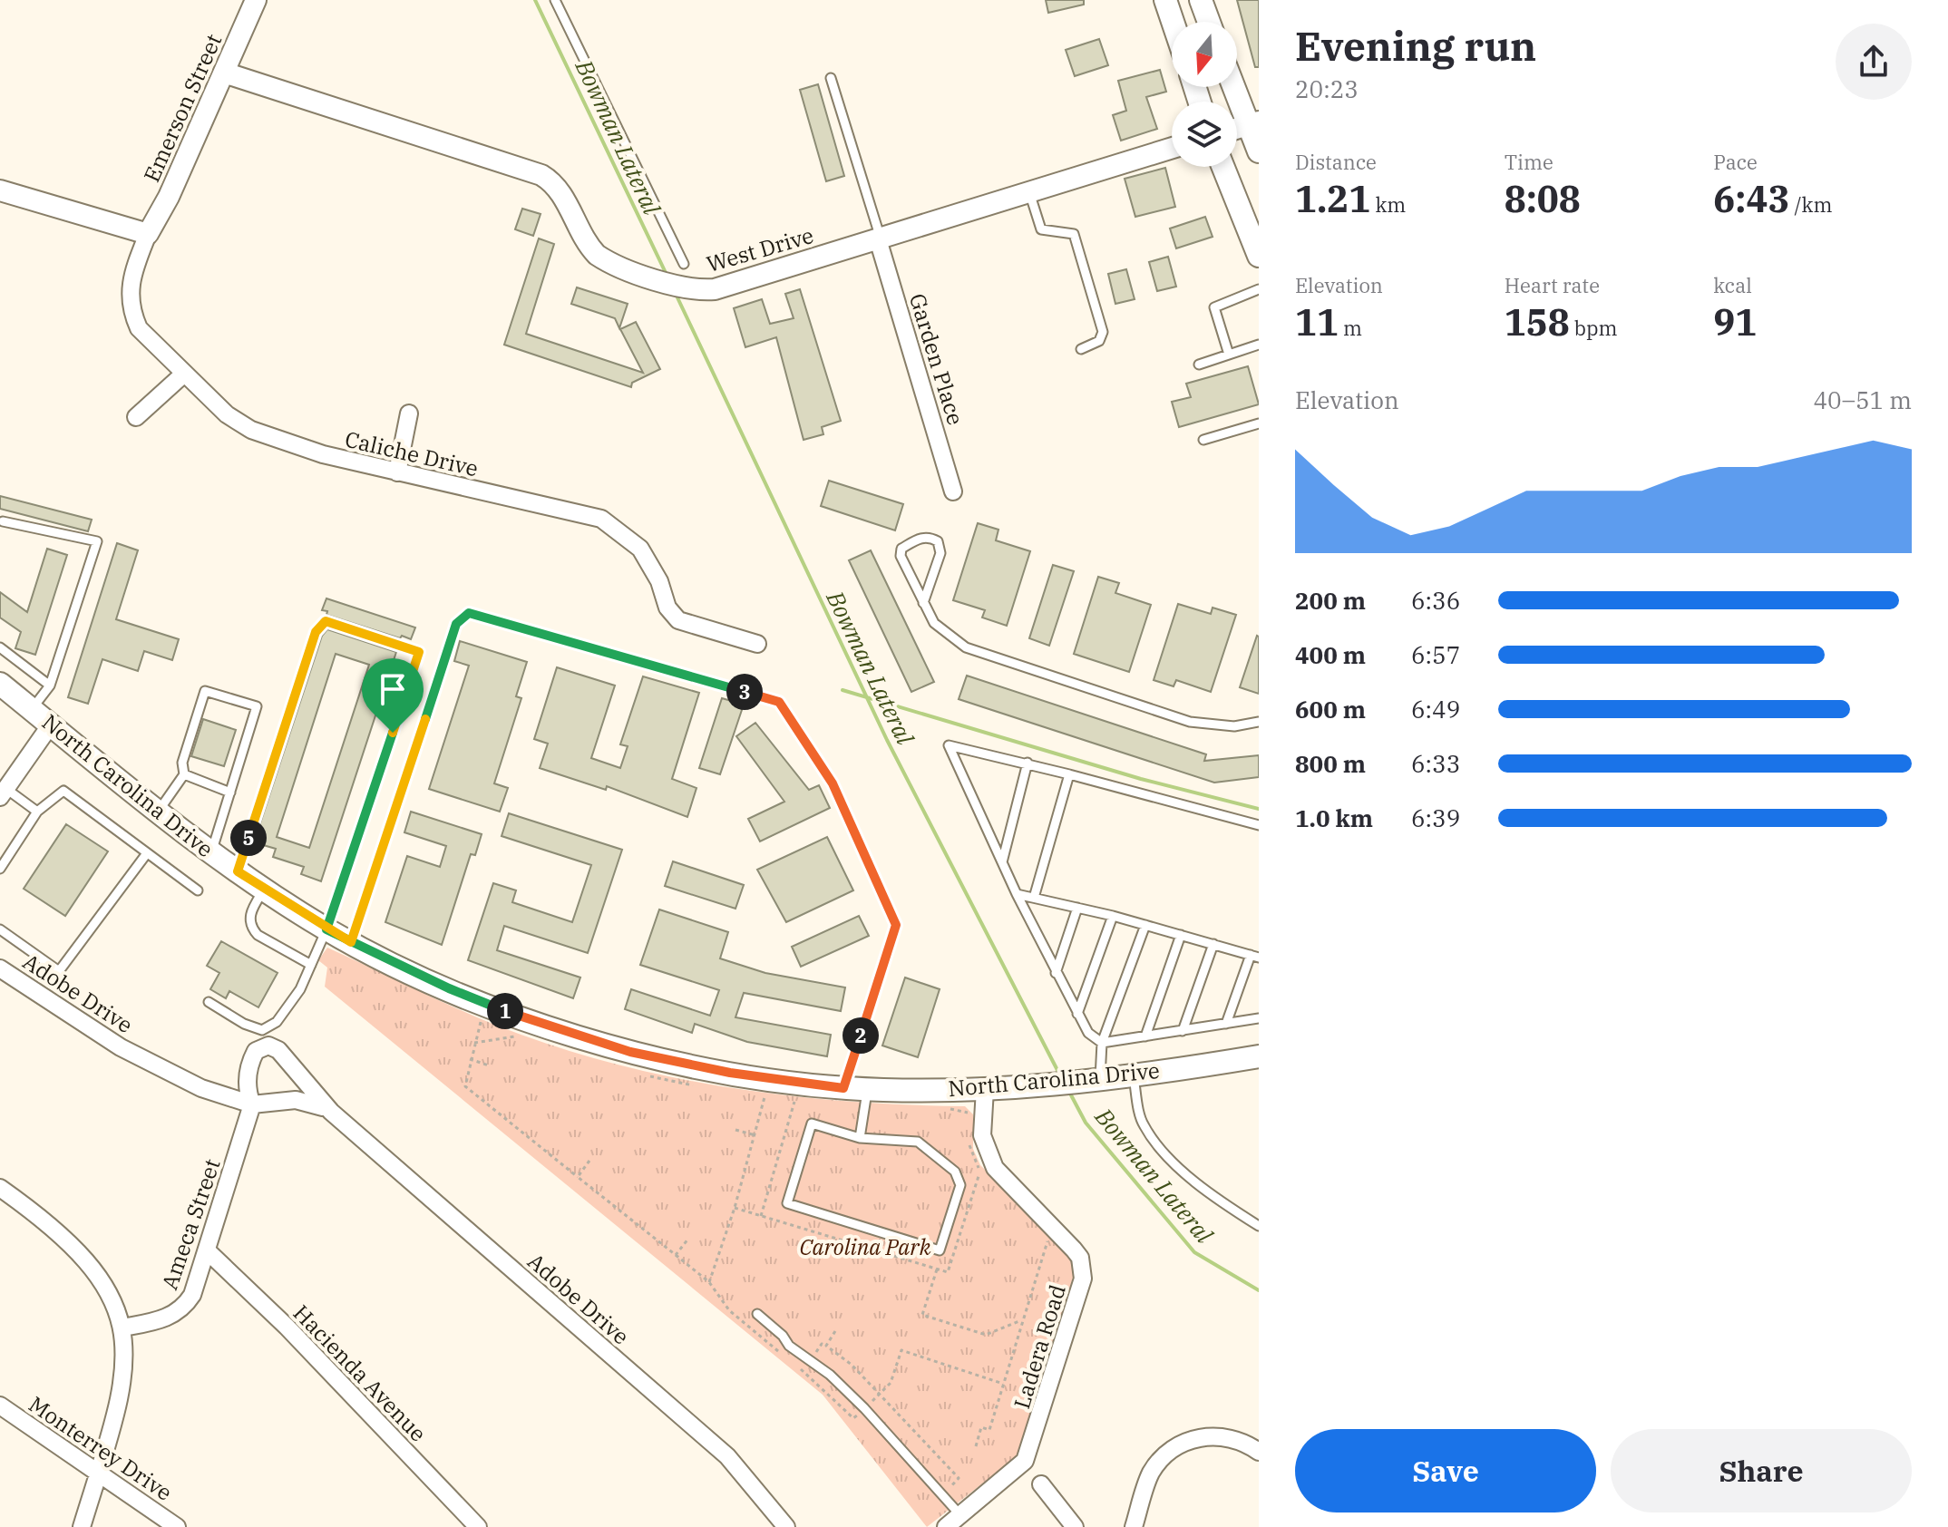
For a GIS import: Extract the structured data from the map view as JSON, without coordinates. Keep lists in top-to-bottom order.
{
  "streets": {
    "main road": ["North Carolina Drive"],
    "street": [
      "Emerson Street",
      "West Drive",
      "Garden Place",
      "Caliche Drive",
      "Adobe Drive",
      "Ameca Street",
      "Ladera Road",
      "Hacienda Avenue",
      "Monterrey Drive"
    ]
  },
  "crossings": [
    ["Emerson Street", "West Drive"],
    ["Emerson Street", "Caliche Drive"],
    ["West Drive", "Garden Place"],
    ["North Carolina Drive", "Ladera Road"],
    ["Adobe Drive", "Ameca Street"],
    ["Ameca Street", "Hacienda Avenue"]
  ],
  "water": ["Bowman Lateral"],
  "parks": ["Carolina Park"],
  "north": "bottom",
  "page": {
    "heading": ["Evening run", "20:23"],
    "stats": [
      ["Distance", "1.21 km"],
      ["Time", "8:08"],
      ["Pace", "6:43 /km"],
      ["Elevation", "11 m"],
      ["Heart rate", "158 bpm"],
      ["kcal", "91"]
    ],
    "chart": ["Elevation", "40–51 m"],
    "list": [
      {
        "name": "200 m",
        "note": "6:36"
      },
      {
        "name": "400 m",
        "note": "6:57"
      },
      {
        "name": "600 m",
        "note": "6:49"
      },
      {
        "name": "800 m",
        "note": "6:33"
      },
      {
        "name": "1.0 km",
        "note": "6:39"
      }
    ],
    "pins": [
      "3",
      "5",
      "1",
      "2"
    ],
    "buttons": ["Save", "Share"]
  }
}
